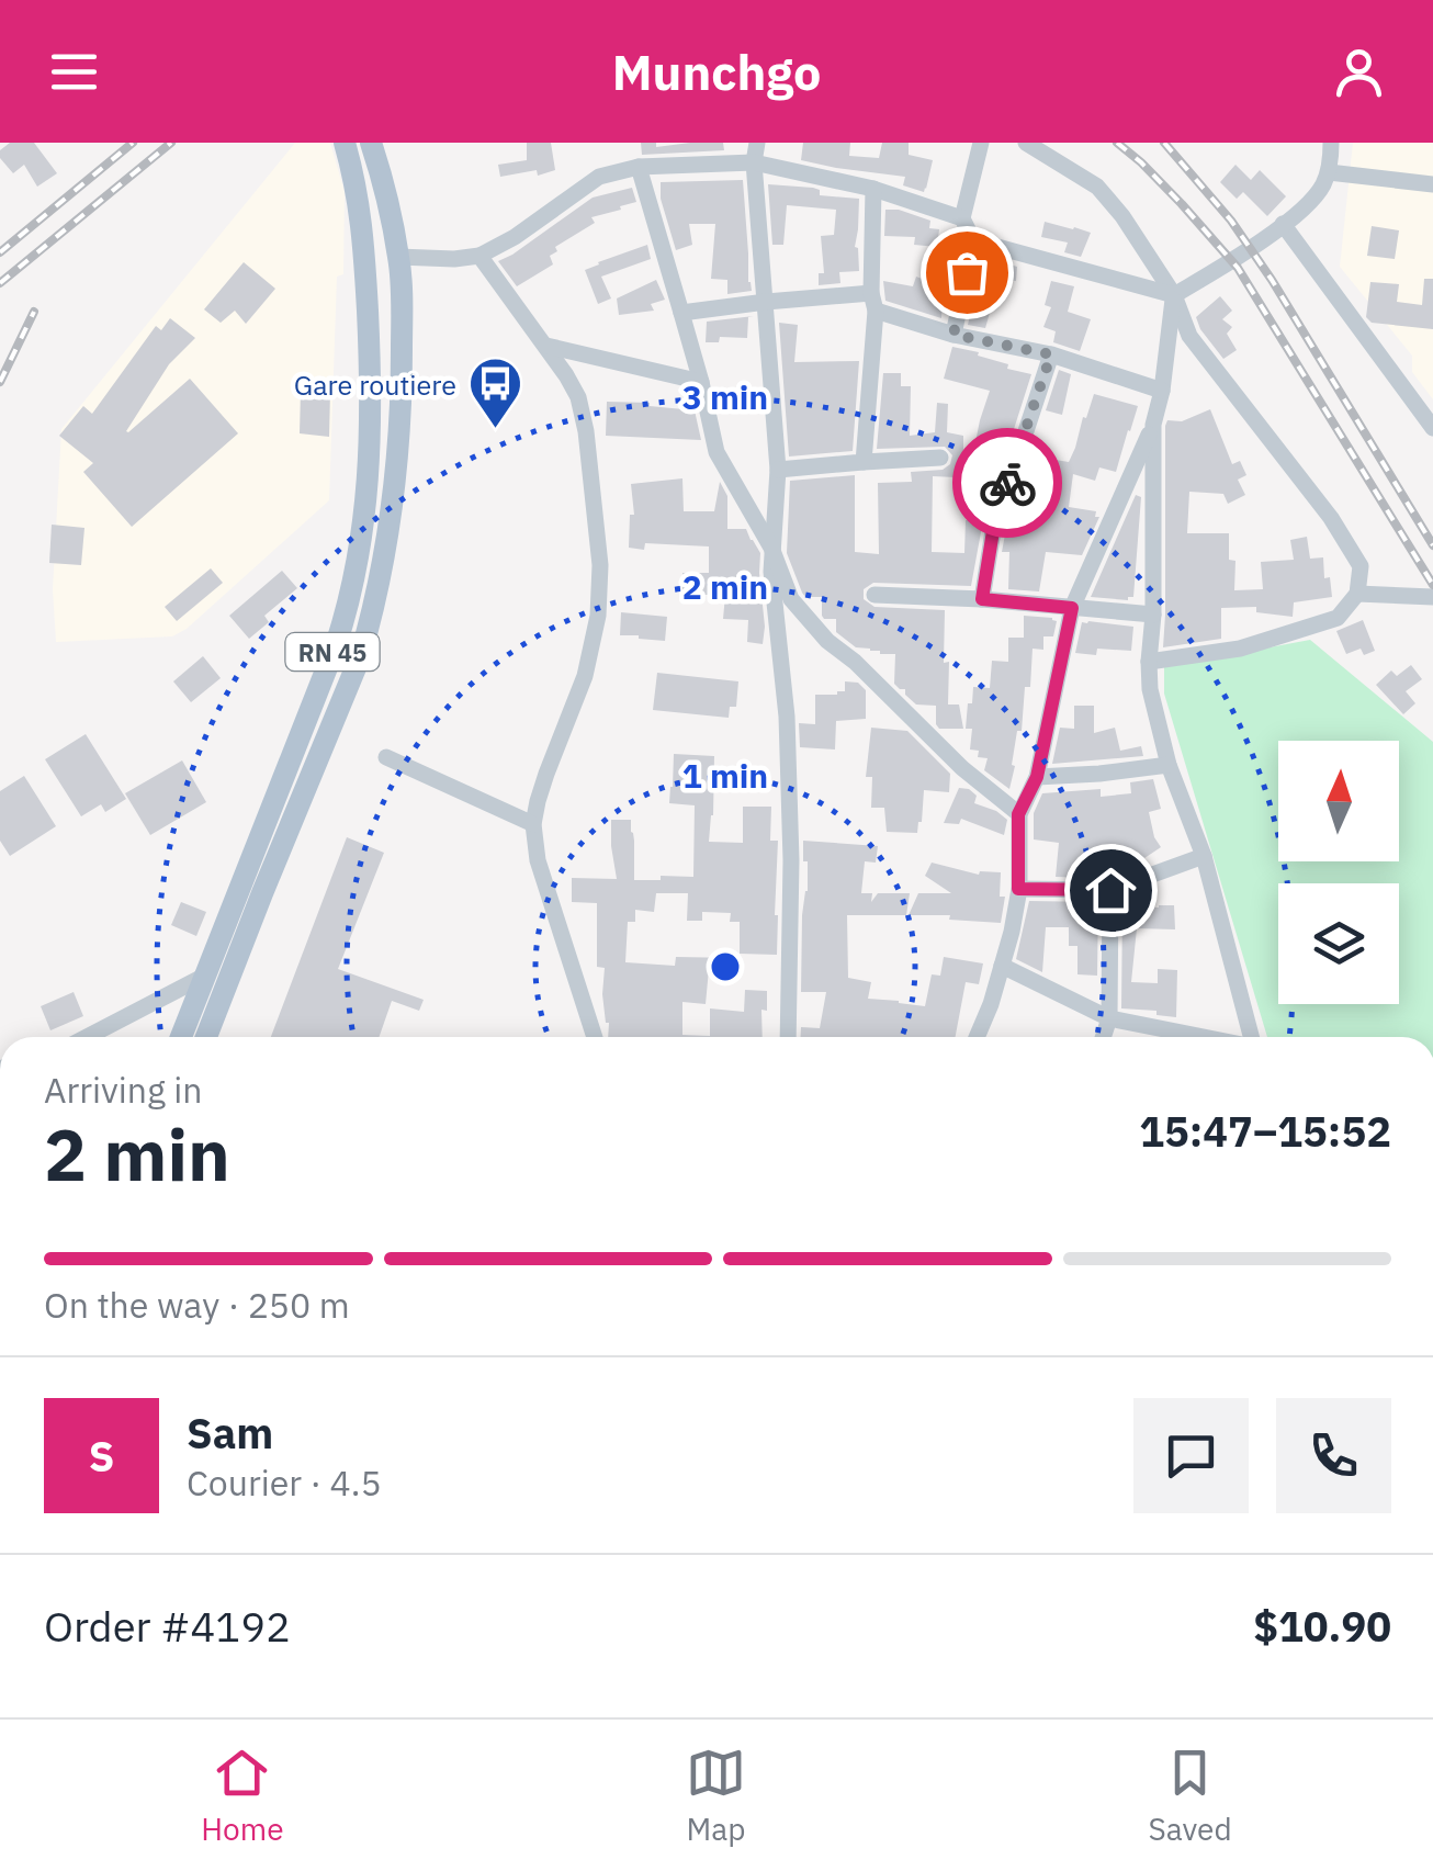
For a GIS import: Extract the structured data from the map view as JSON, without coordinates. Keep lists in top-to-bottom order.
{
  "streets": {
    "main road": ["RN 45"]
  },
  "places": {
    "bus stop": ["Gare routiere"]
  },
  "north": "top",
  "page": {
    "header": "Munchgo",
    "heading": ["2 min", "Arriving in", "15:47–15:52"],
    "panel": [
      "Sam",
      "Courier · 4.5",
      "Order #4192",
      "$10.90"
    ],
    "bar": "On the way · 250 m",
    "round": "S",
    "tabs": ["Home", "Map", "Saved"]
  },
  "rings": ["3 min", "2 min", "1 min"]
}
